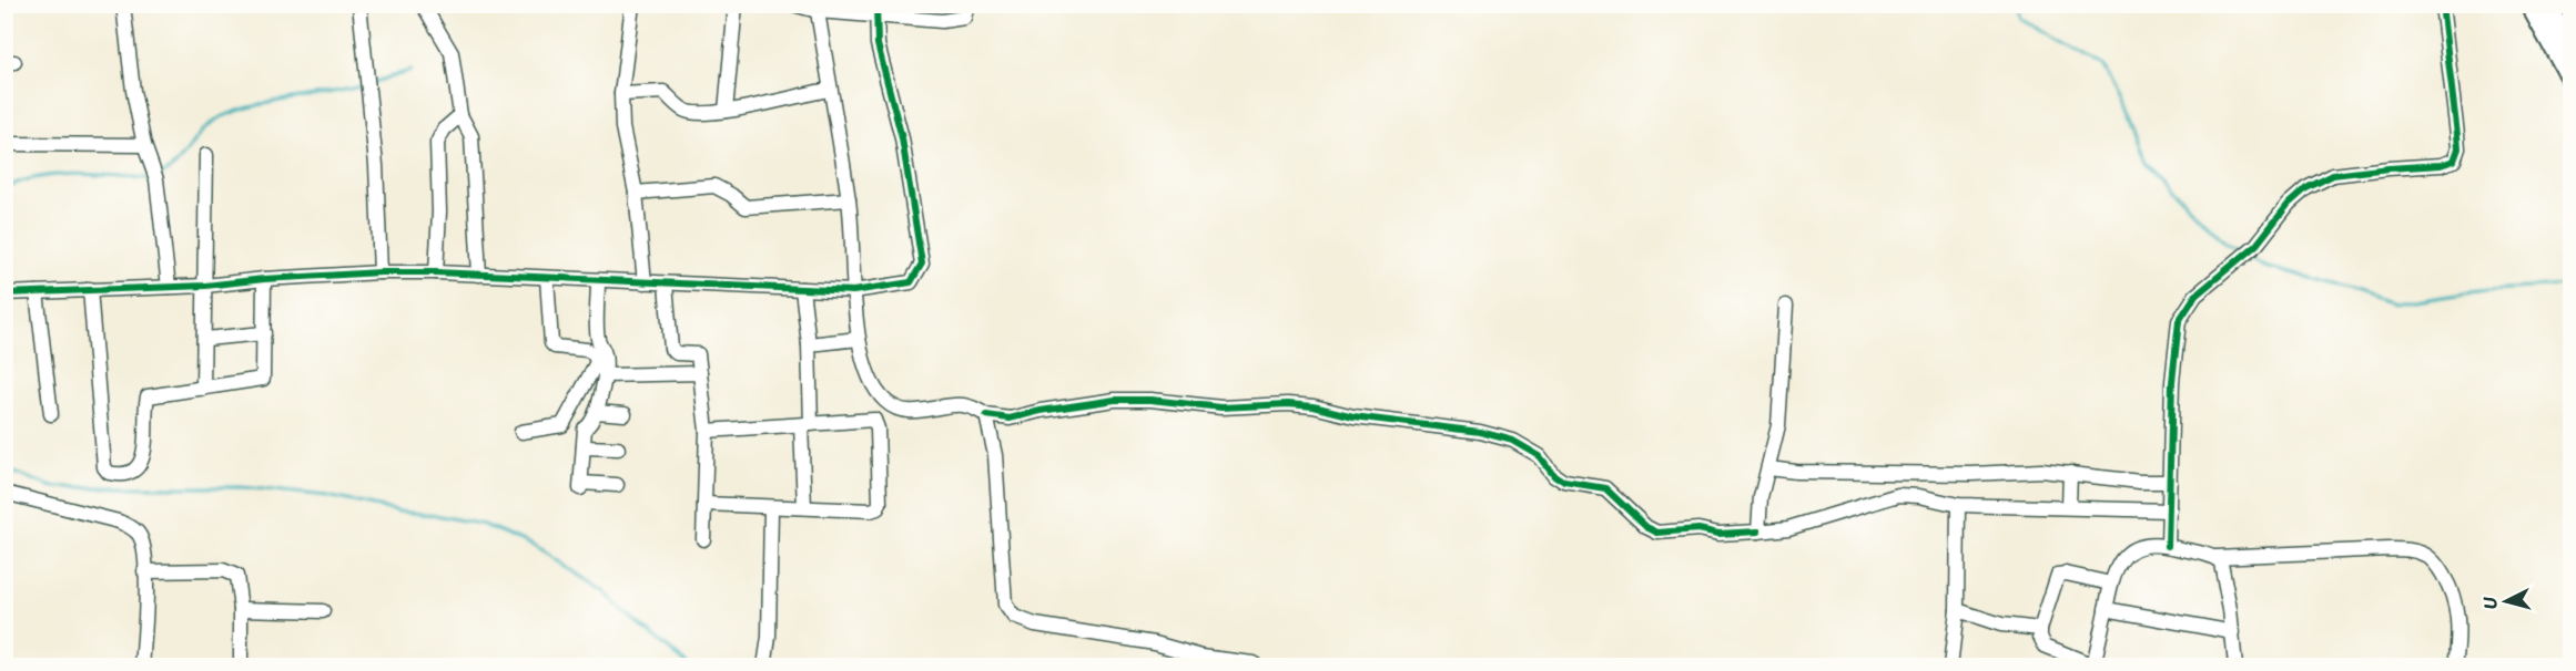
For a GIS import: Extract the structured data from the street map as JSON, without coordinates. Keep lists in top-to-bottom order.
{
  "north": "left"
}
